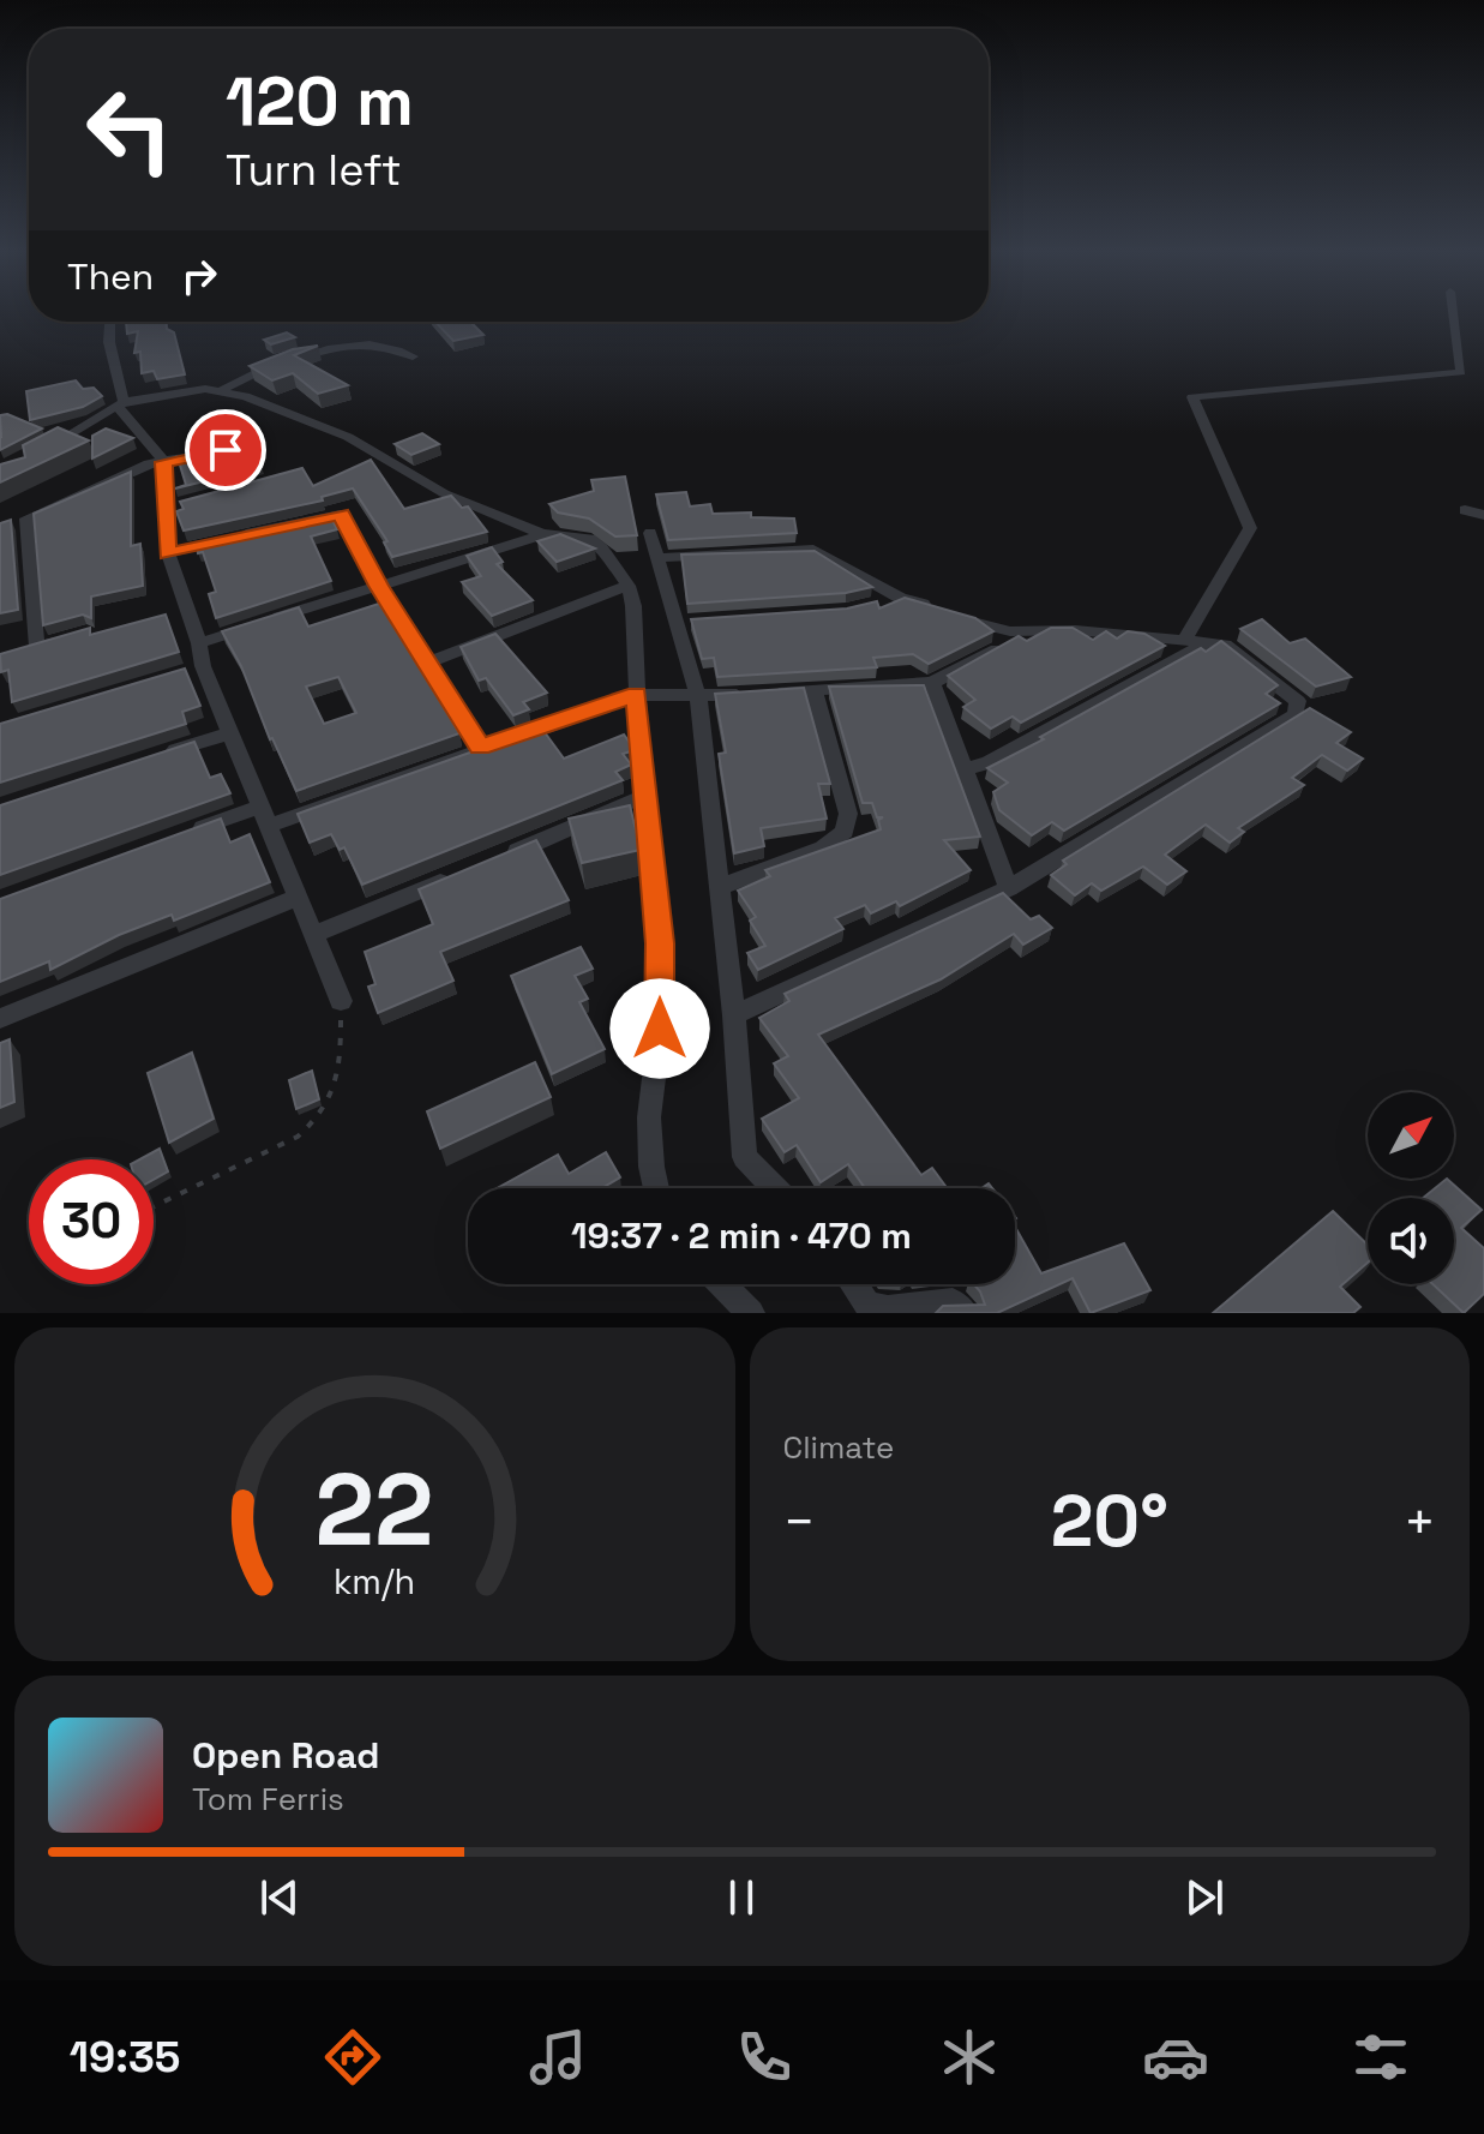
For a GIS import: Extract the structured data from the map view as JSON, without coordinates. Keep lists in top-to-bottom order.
{
  "north": "top right",
  "page": {
    "turn": ["120 m", "Turn left"],
    "then": "Then",
    "limit": "30",
    "trip": "19:37 · 2 min · 470 m",
    "tile": "Climate",
    "heat": ["−", "20°", "+"],
    "song": ["Open Road", "Tom Ferris"],
    "tabs": "19:35",
    "gauge": ["22", "km/h"]
  }
}
